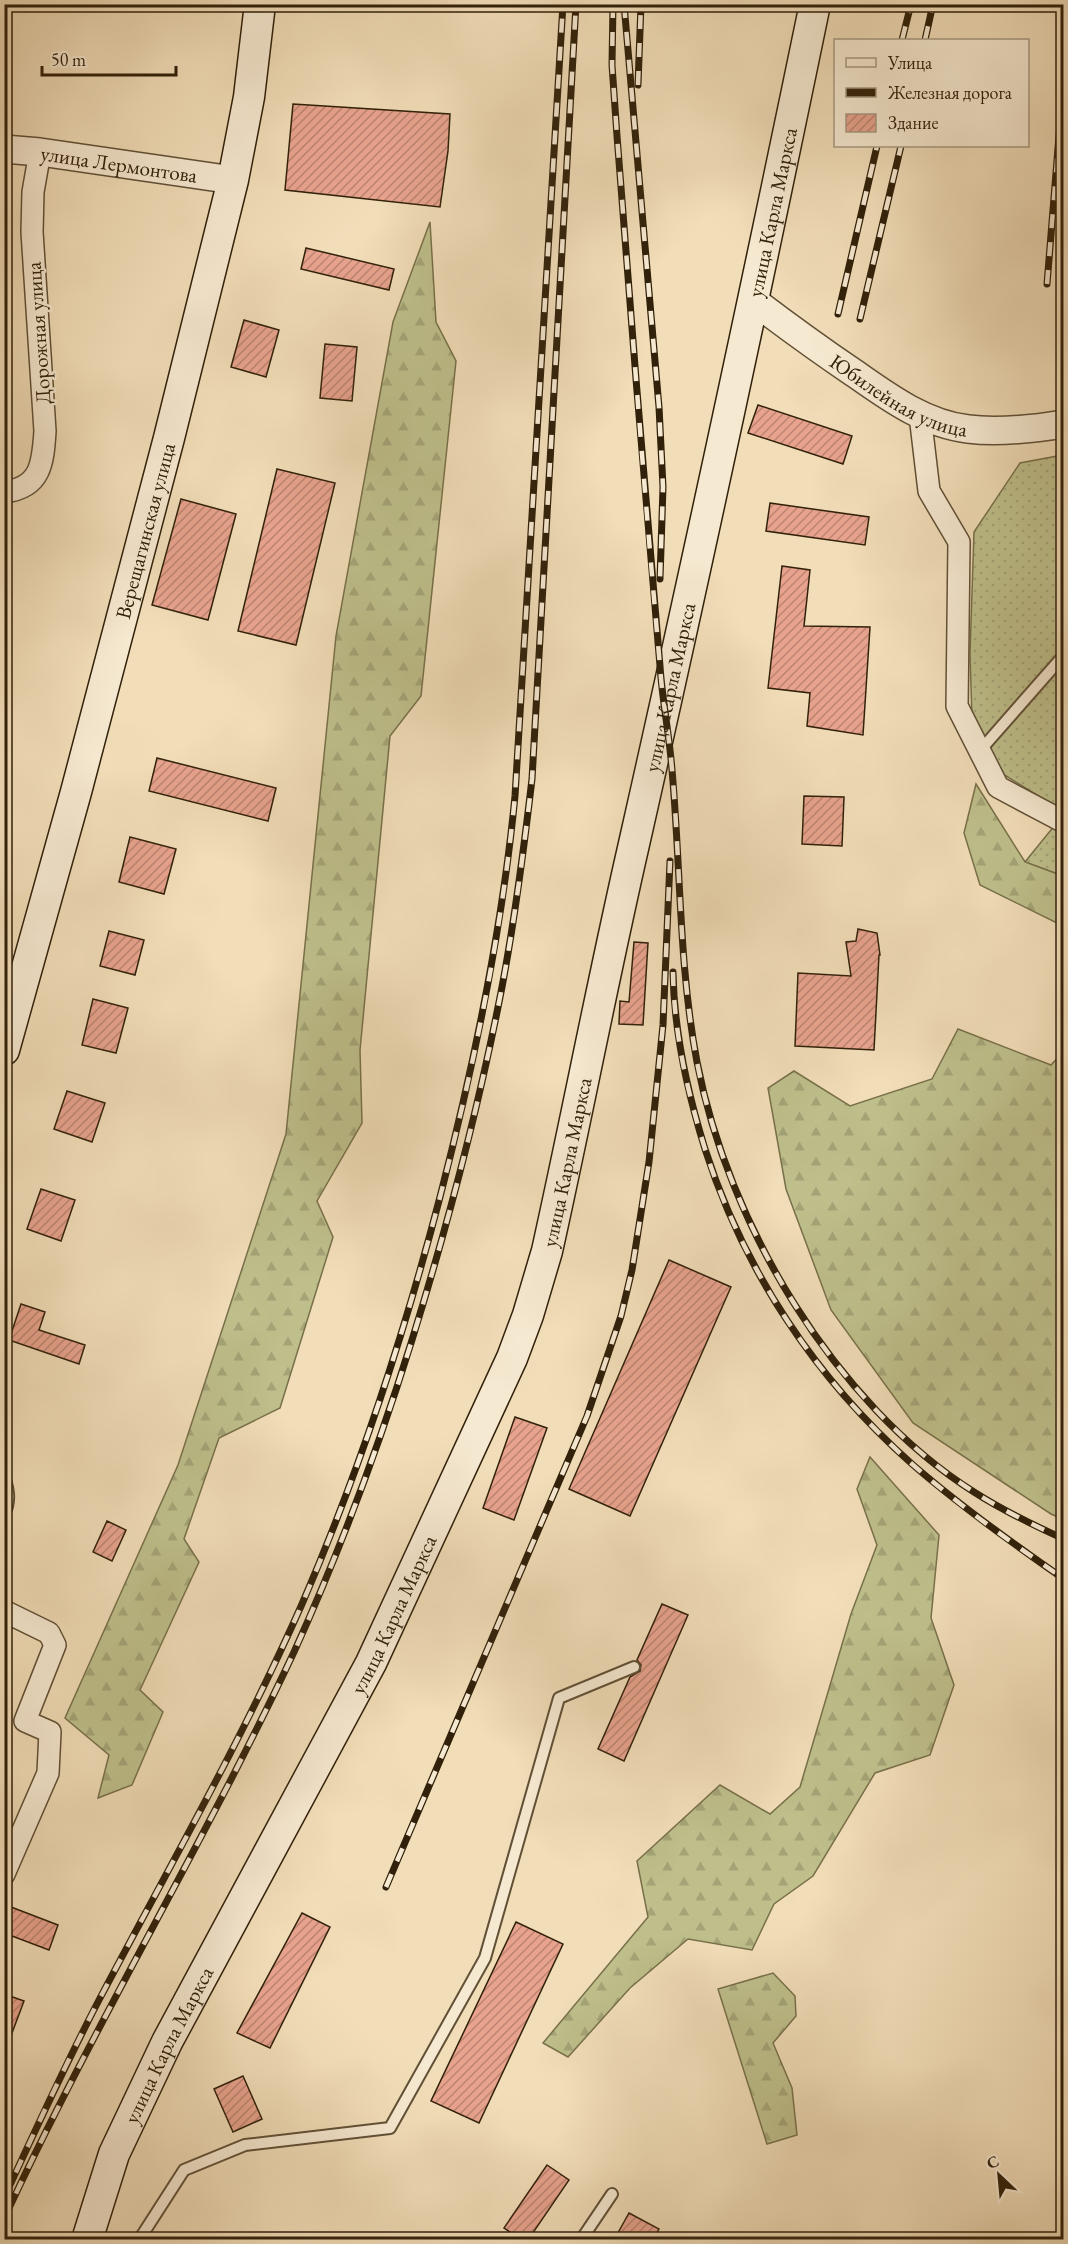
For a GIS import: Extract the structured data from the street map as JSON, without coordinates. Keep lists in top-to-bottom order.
{
  "streets": {
    "main road": ["улица Карла Маркса", "Верещагинская улица"],
    "street": ["улица Лермонтова", "Дорожная улица", "Юбилейная улица"]
  },
  "crossings": [
    ["улица Лермонтова", "Дорожная улица"],
    ["улица Лермонтова", "Верещагинская улица"],
    ["улица Карла Маркса", "Юбилейная улица"]
  ],
  "legend": ["Улица", "Железная дорога", "Здание"],
  "scale_bar": "50 m",
  "north": "top left"
}
